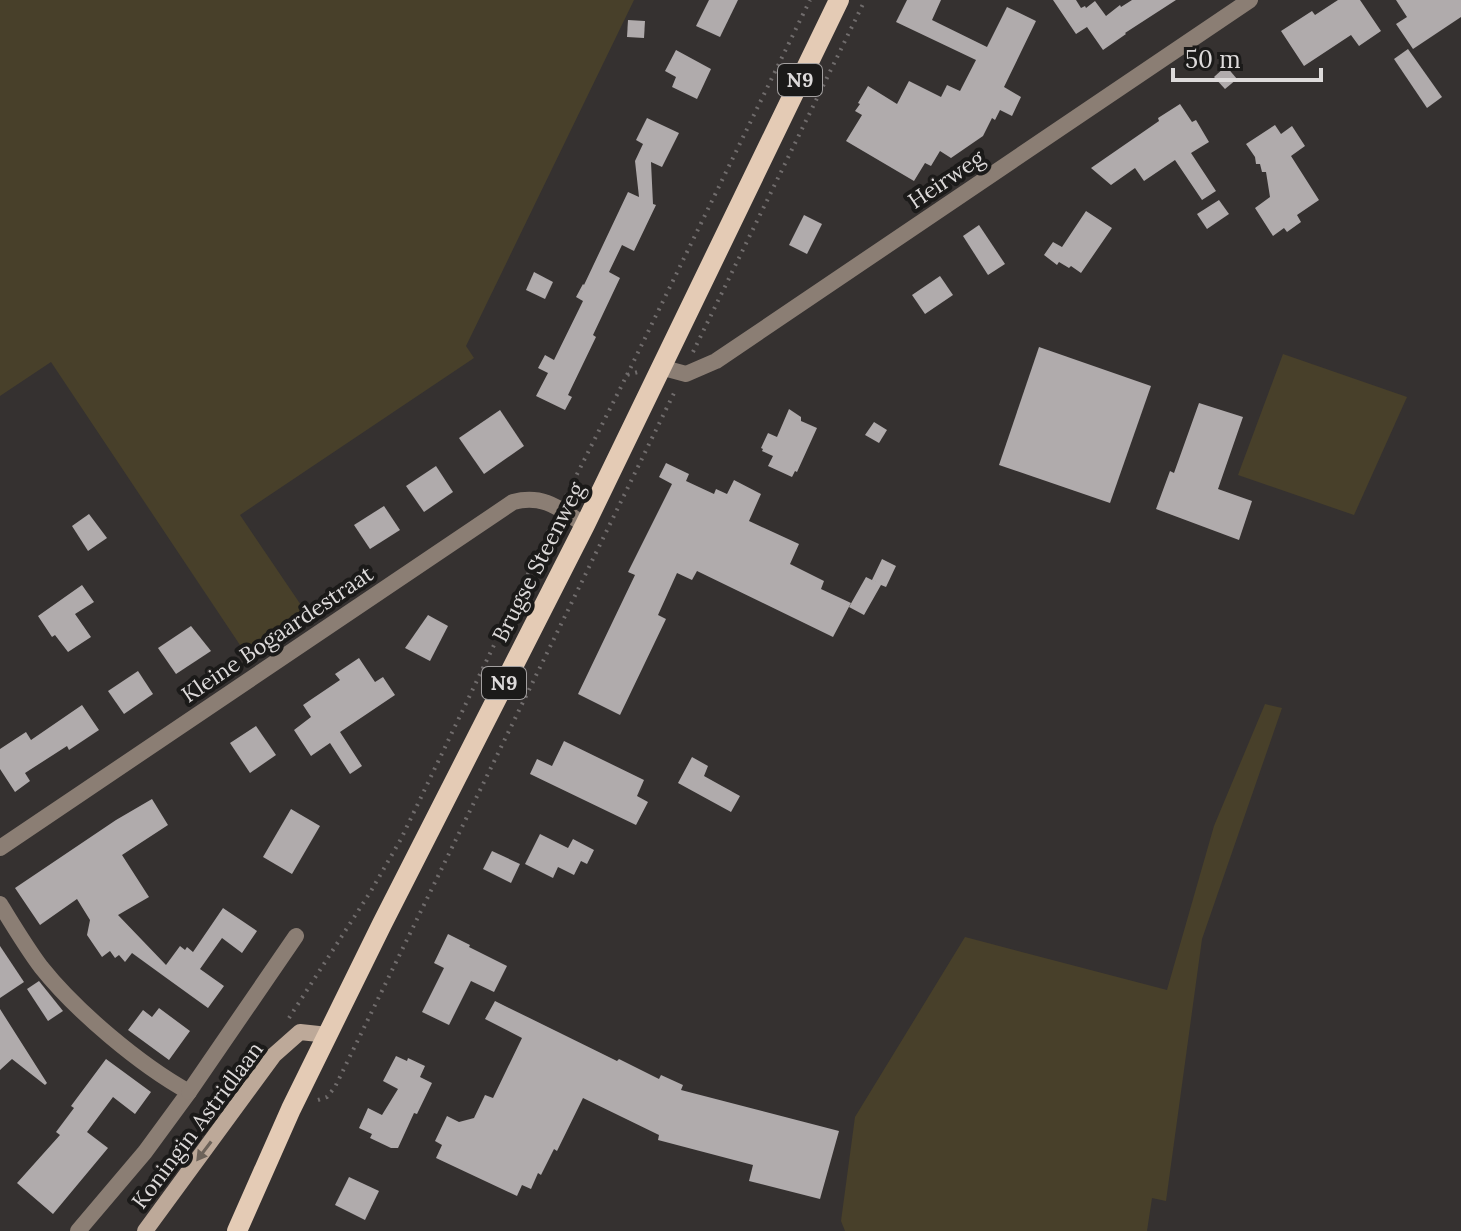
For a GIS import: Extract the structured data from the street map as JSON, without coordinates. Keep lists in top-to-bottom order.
{
  "streets": {
    "main road": ["N9", "Brugse Steenweg", "Koningin Astridlaan"],
    "street": ["Heirweg", "Kleine Bogaardestraat"]
  },
  "crossings": [
    ["Brugse Steenweg", "Kleine Bogaardestraat"],
    ["Brugse Steenweg", "Koningin Astridlaan"]
  ],
  "one_way": ["Koningin Astridlaan"],
  "scale_bar": "50 m"
}
